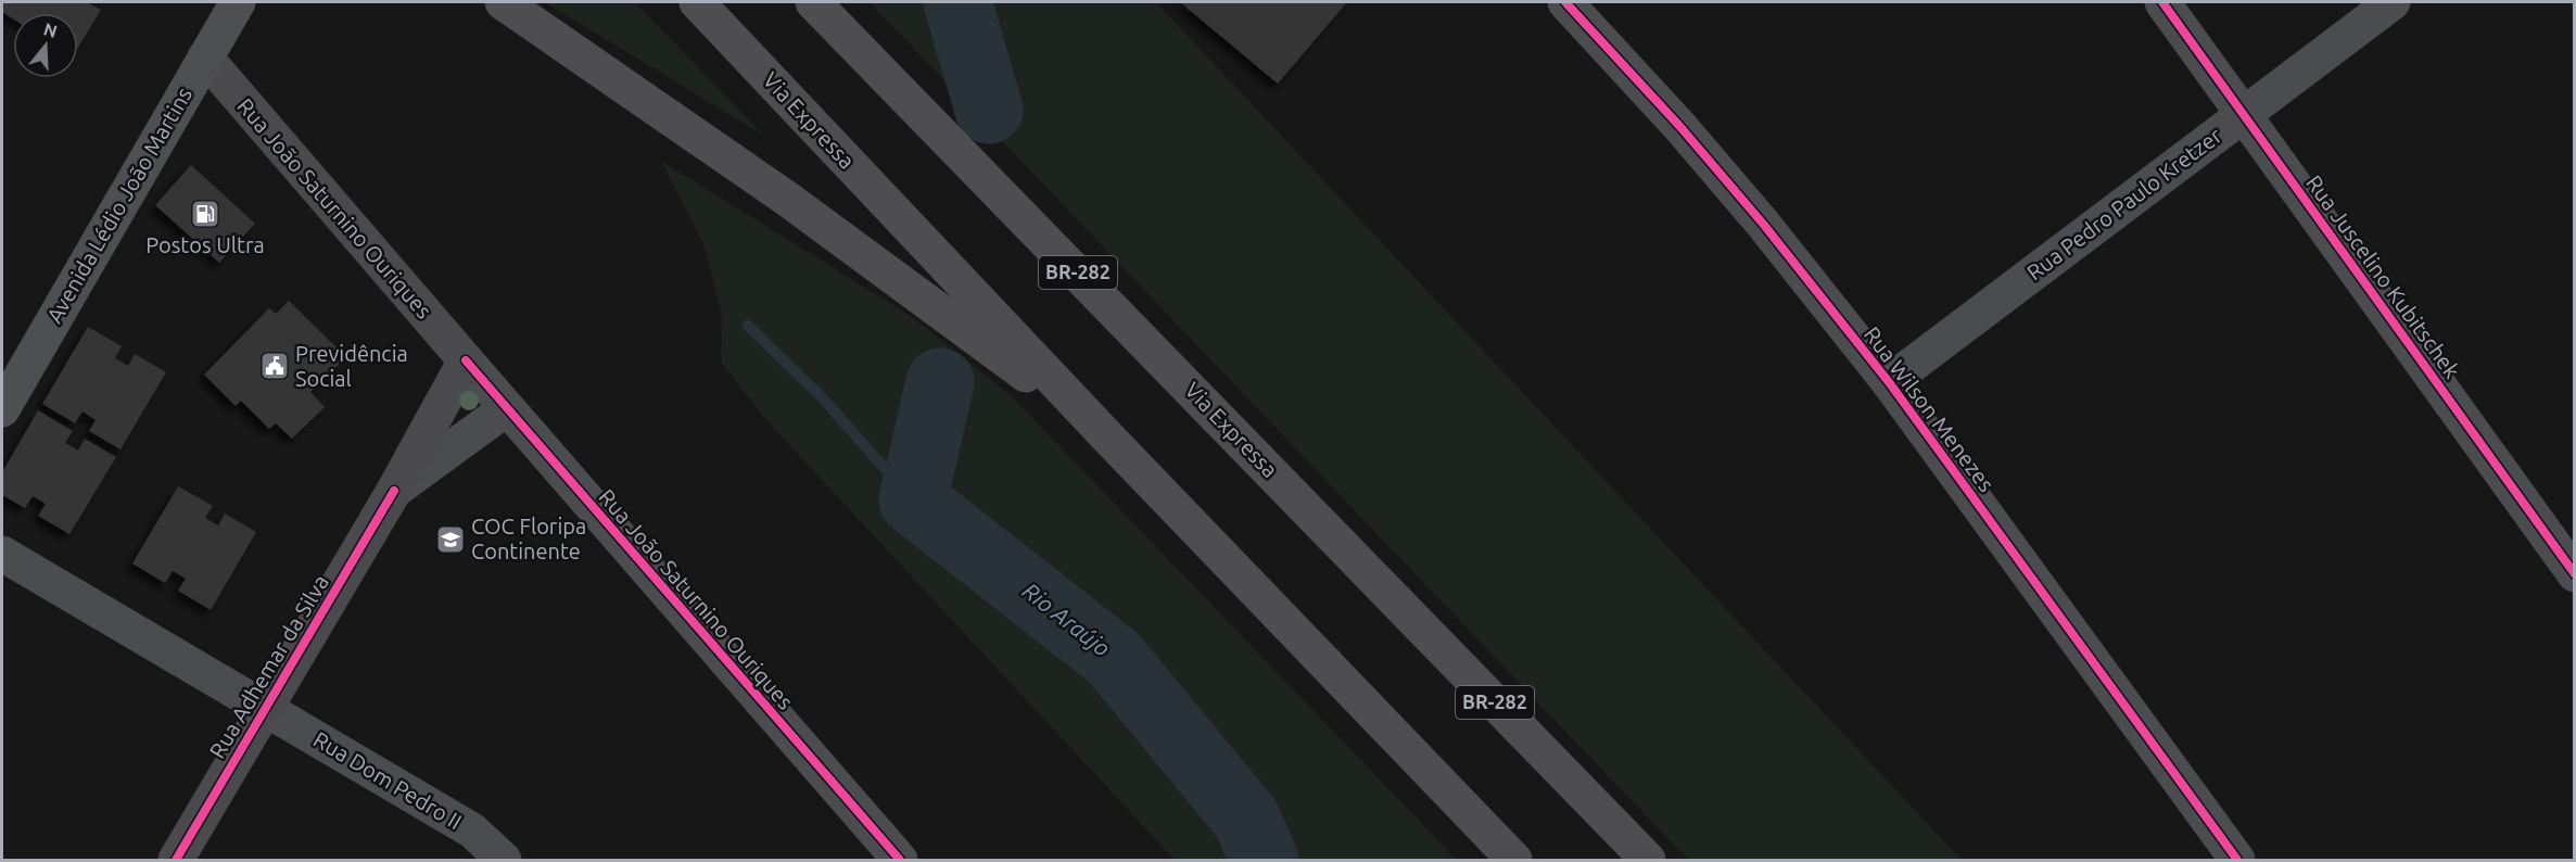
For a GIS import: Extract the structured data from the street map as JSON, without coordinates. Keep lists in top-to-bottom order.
{
  "streets": {
    "highway": ["Via Expressa", "BR-282"],
    "main road": ["Avenida Lédio João Martins", "Rua João Saturnino Ouriques", "Rua Adhemar da Silva"],
    "street": [
      "Rua Pedro Paulo Kretzer",
      "Rua Juscelino Kubitschek",
      "Rua Wilson Menezes",
      "Rua Dom Pedro II"
    ]
  },
  "crossings": [
    ["Rua Pedro Paulo Kretzer", "Rua Juscelino Kubitschek"],
    ["Rua Pedro Paulo Kretzer", "Rua Wilson Menezes"],
    ["Avenida Lédio João Martins", "Rua João Saturnino Ouriques"],
    ["Rua João Saturnino Ouriques", "Rua Adhemar da Silva"],
    ["Rua Adhemar da Silva", "Rua Dom Pedro II"]
  ],
  "water": ["Rio Araújo"],
  "places": {
    "fuel station": ["Postos Ultra"],
    "public building": ["Previdência Social"],
    "school or university": ["COC Floripa Continente"]
  },
  "north": "top"
}
